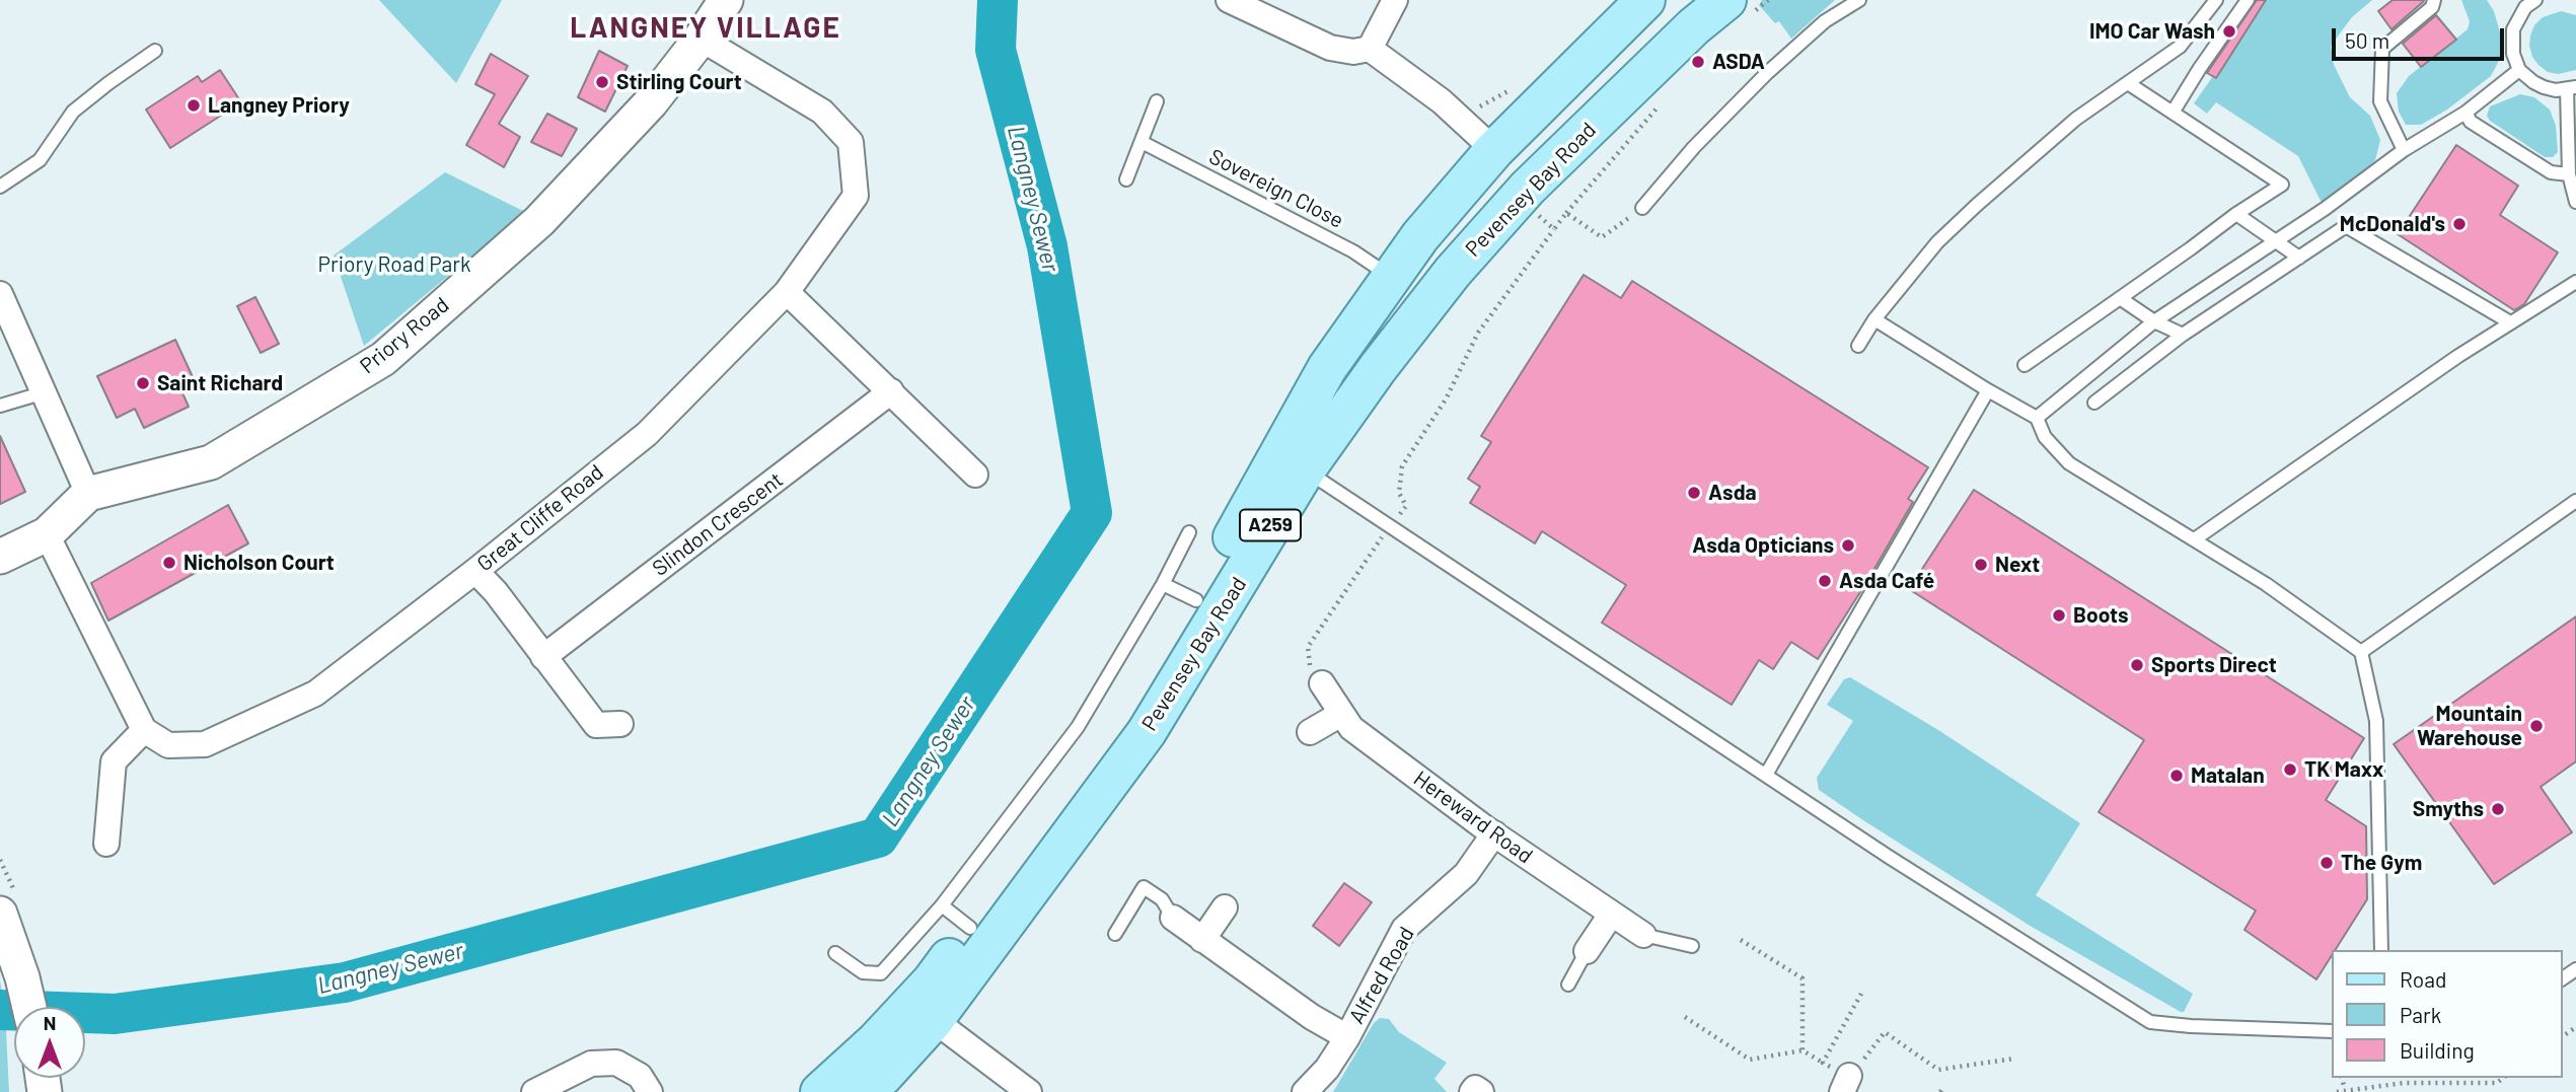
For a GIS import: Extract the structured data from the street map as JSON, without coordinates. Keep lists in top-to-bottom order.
{
  "streets": {
    "main road": ["Pevensey Bay Road", "A259"],
    "street": [
      "Priory Road",
      "Great Cliffe Road",
      "Slindon Crescent",
      "Hereward Road",
      "Alfred Road"
    ],
    "lane": ["Sovereign Close"]
  },
  "crossings": [
    ["Sovereign Close", "Pevensey Bay Road"],
    ["Priory Road", "Great Cliffe Road"],
    ["Hereward Road", "Alfred Road"]
  ],
  "districts": ["LANGNEY VILLAGE"],
  "water": ["Langney Sewer"],
  "parks": ["Priory Road Park"],
  "places": [
    "IMO Car Wash",
    "ASDA",
    "Stirling Court",
    "Langney Priory",
    "McDonald's",
    "Saint Richard",
    "Asda",
    "Asda Opticians",
    "Nicholson Court",
    "Next",
    "Asda Café",
    "Boots",
    "Sports Direct",
    "Mountain Warehouse",
    "TK Maxx",
    "Matalan",
    "Smyths",
    "The Gym"
  ],
  "legend": ["Road", "Park", "Building"],
  "scale_bar": "50 m",
  "north": "top"
}
